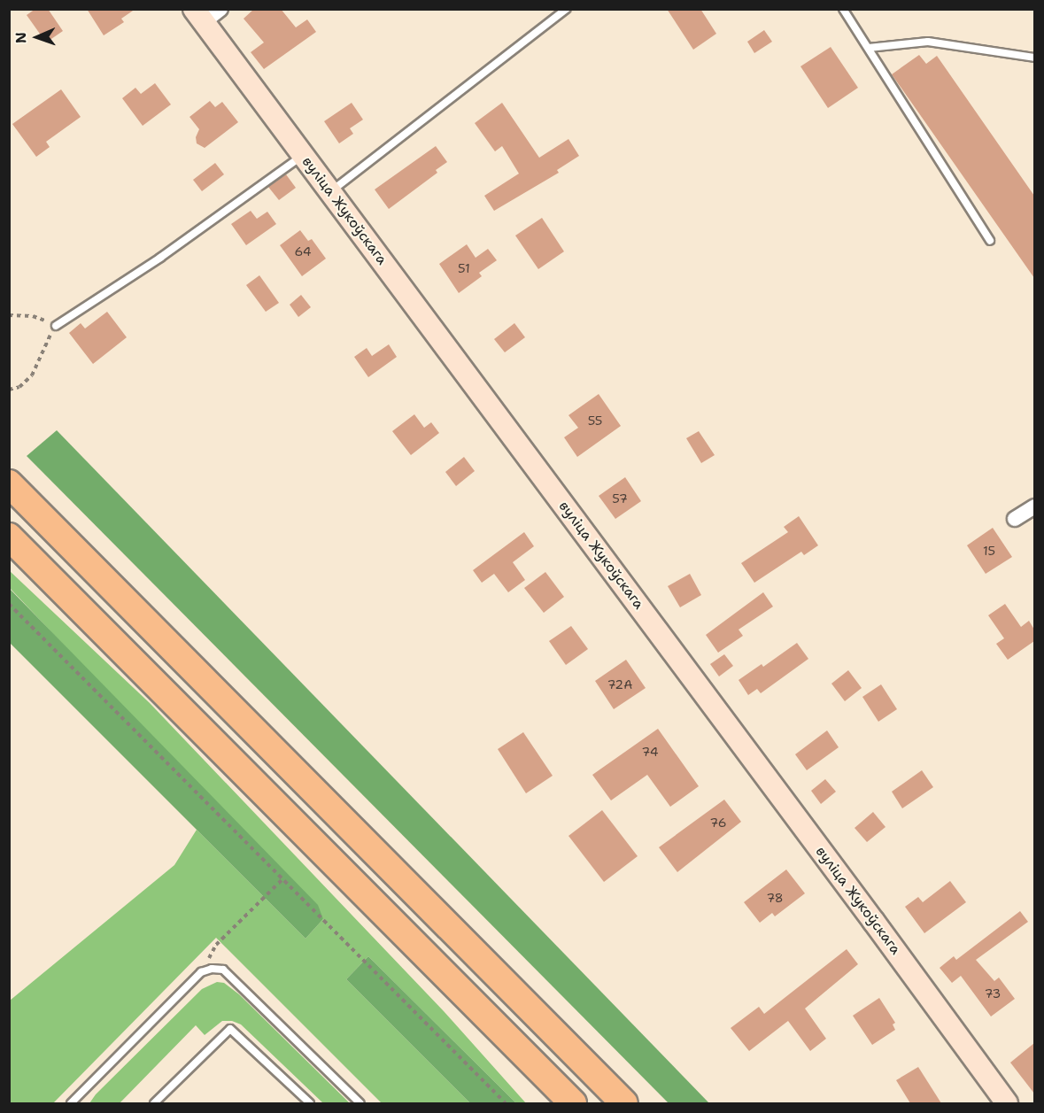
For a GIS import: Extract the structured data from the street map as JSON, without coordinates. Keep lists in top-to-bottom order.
{
  "streets": {
    "street": ["вуліца Жукоўскага"]
  },
  "house_numbers": [
    "64",
    "51",
    "55",
    "57",
    "15",
    "72А",
    "74",
    "76",
    "78",
    "73"
  ],
  "north": "left"
}
